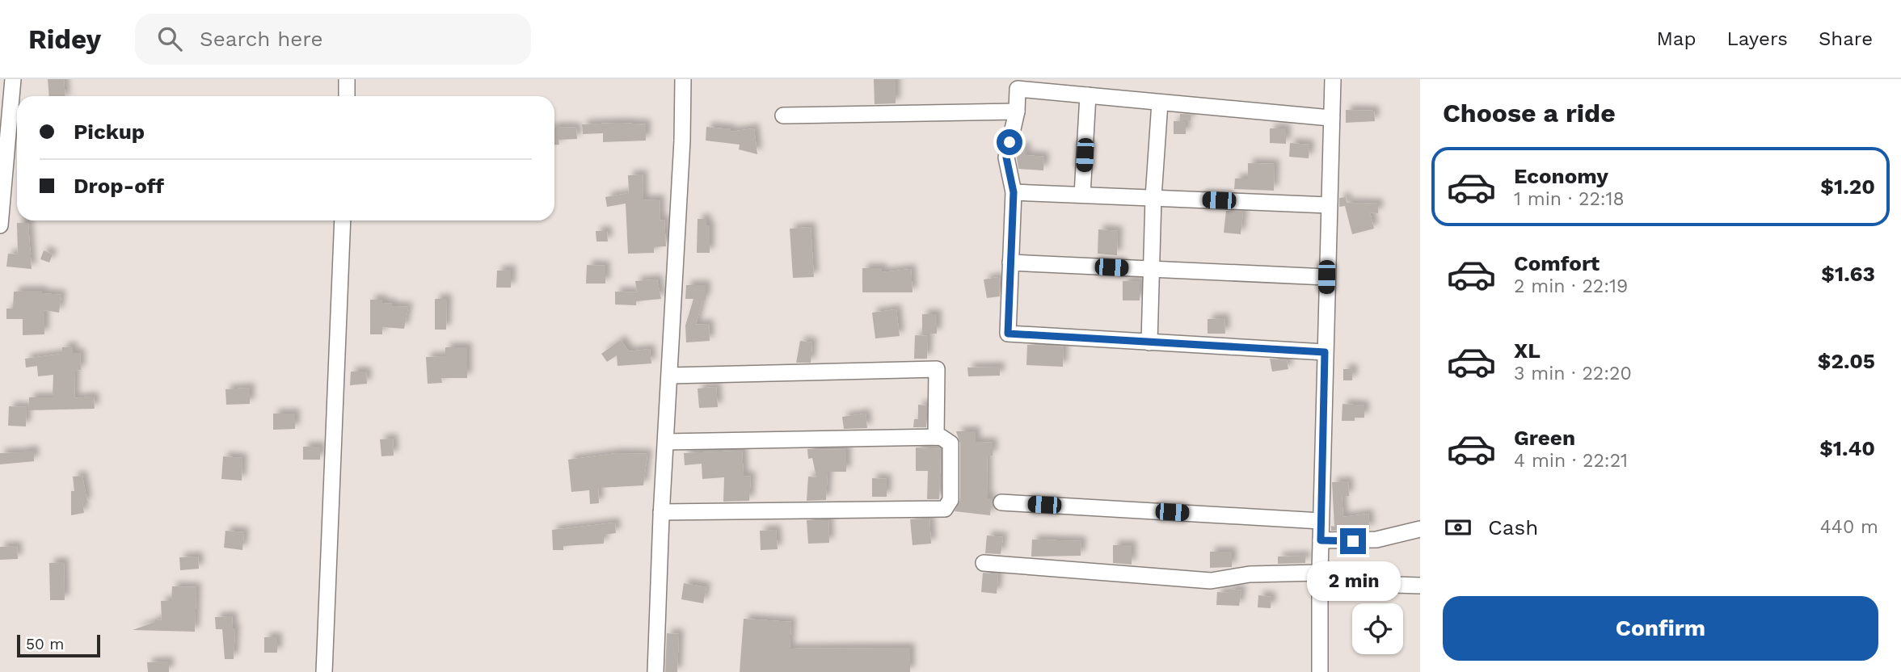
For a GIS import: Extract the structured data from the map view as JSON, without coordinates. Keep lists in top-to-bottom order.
{
  "scale_bar": "50 m",
  "page": {
    "header": "Ridey",
    "search": "Search here",
    "nav": ["Map", "Layers", "Share"],
    "heading": "Choose a ride",
    "banner": ["Pickup", "Drop-off"],
    "list": [
      {
        "name": "Economy",
        "note": "1 min · 22:18",
        "value": "$1.20"
      },
      {
        "name": "Comfort",
        "note": "2 min · 22:19",
        "value": "$1.63"
      },
      {
        "name": "XL",
        "note": "3 min · 22:20",
        "value": "$2.05"
      },
      {
        "name": "Green",
        "note": "4 min · 22:21",
        "value": "$1.40"
      }
    ],
    "pay": ["Cash", "440 m"],
    "bubble": "2 min",
    "buttons": "Confirm",
    "scale": "50 m"
  }
}
